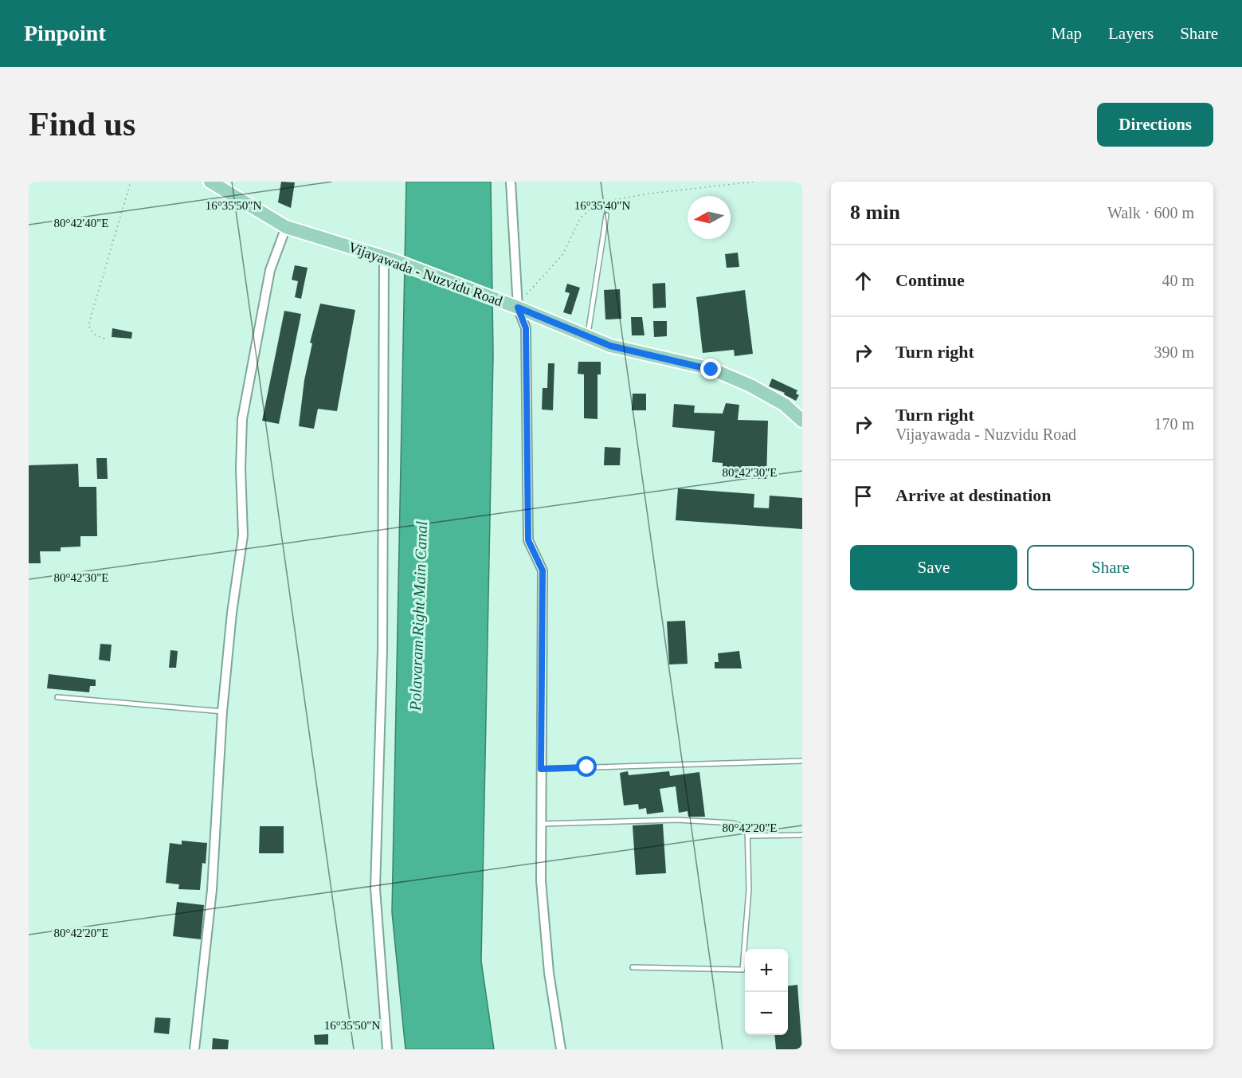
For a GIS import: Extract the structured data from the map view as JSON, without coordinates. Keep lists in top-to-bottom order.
{
  "streets": {
    "main road": ["Vijayawada - Nuzvidu Road"]
  },
  "water": ["Polavaram Right Main Canal"],
  "north": "left",
  "page": {
    "header": "Pinpoint",
    "nav": ["Map", "Layers", "Share"],
    "buttons": [
      "Directions",
      ["Save", "Share"]
    ],
    "title": "Find us",
    "heading": ["8 min", "Walk · 600 m"],
    "list": [
      ["Continue", "40 m"],
      ["Turn right", "390 m"],
      ["Turn right", "Vijayawada - Nuzvidu Road", "170 m"],
      "Arrive at destination"
    ],
    "map_buttons": ["+", "−"]
  },
  "coordinates": [
    "16°35'50\"N",
    "16°35'40\"N",
    "80°42'40\"E",
    "80°42'30\"E",
    "80°42'20\"E"
  ]
}
